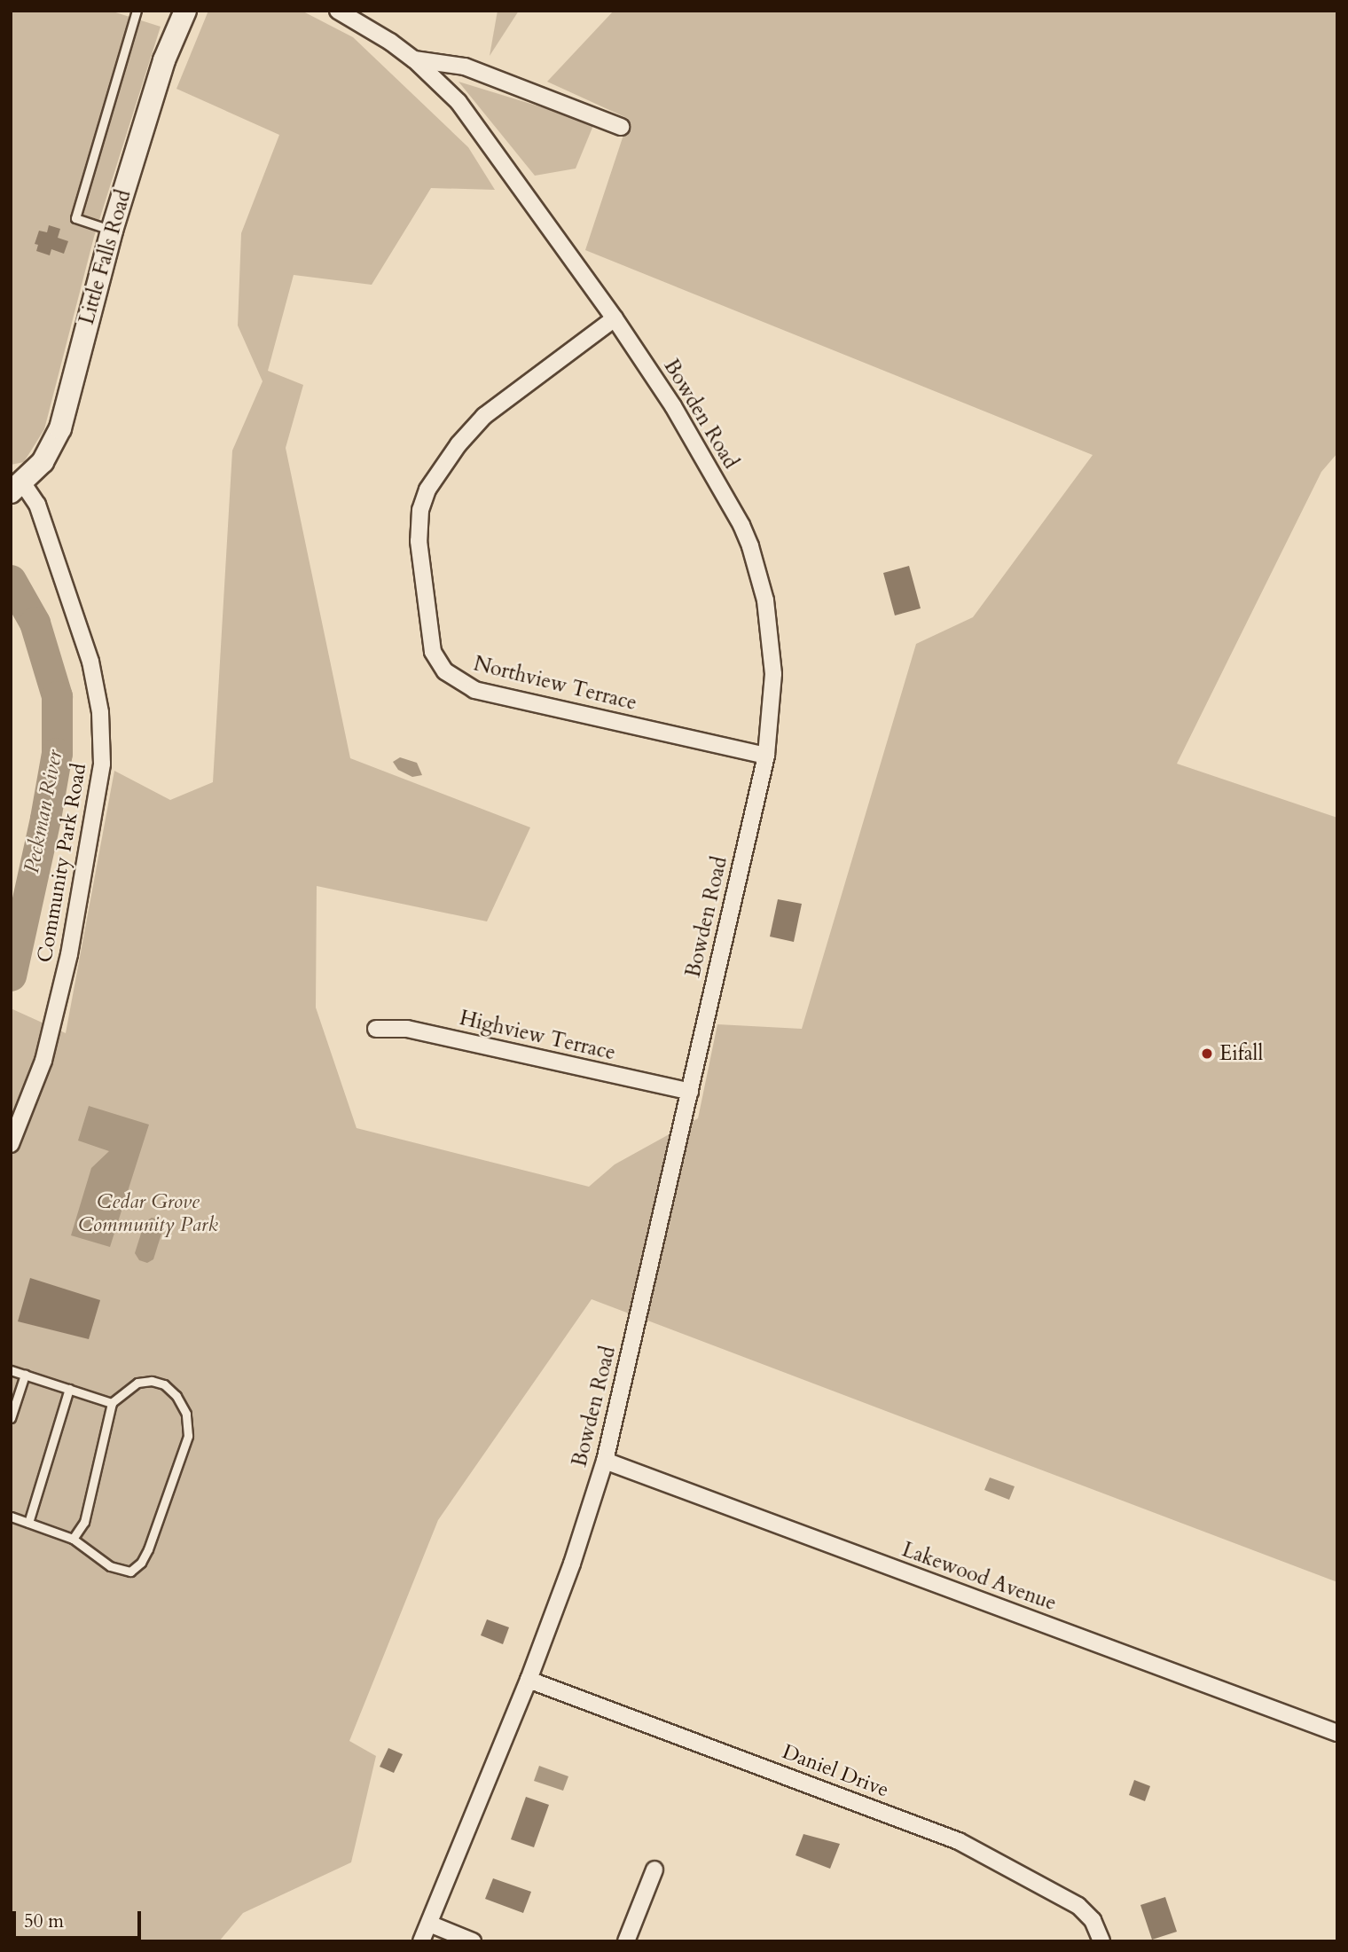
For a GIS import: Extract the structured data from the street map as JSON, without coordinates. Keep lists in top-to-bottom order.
{
  "streets": {
    "street": [
      "Little Falls Road",
      "Bowden Road",
      "Northview Terrace",
      "Community Park Road",
      "Highview Terrace",
      "Lakewood Avenue",
      "Daniel Drive"
    ]
  },
  "crossings": [
    ["Little Falls Road", "Community Park Road"],
    ["Bowden Road", "Northview Terrace"],
    ["Bowden Road", "Highview Terrace"],
    ["Bowden Road", "Lakewood Avenue"],
    ["Bowden Road", "Daniel Drive"]
  ],
  "water": ["Peckman River"],
  "parks": ["Cedar Grove Community Park"],
  "places": ["Eifall"],
  "scale_bar": "50 m"
}
